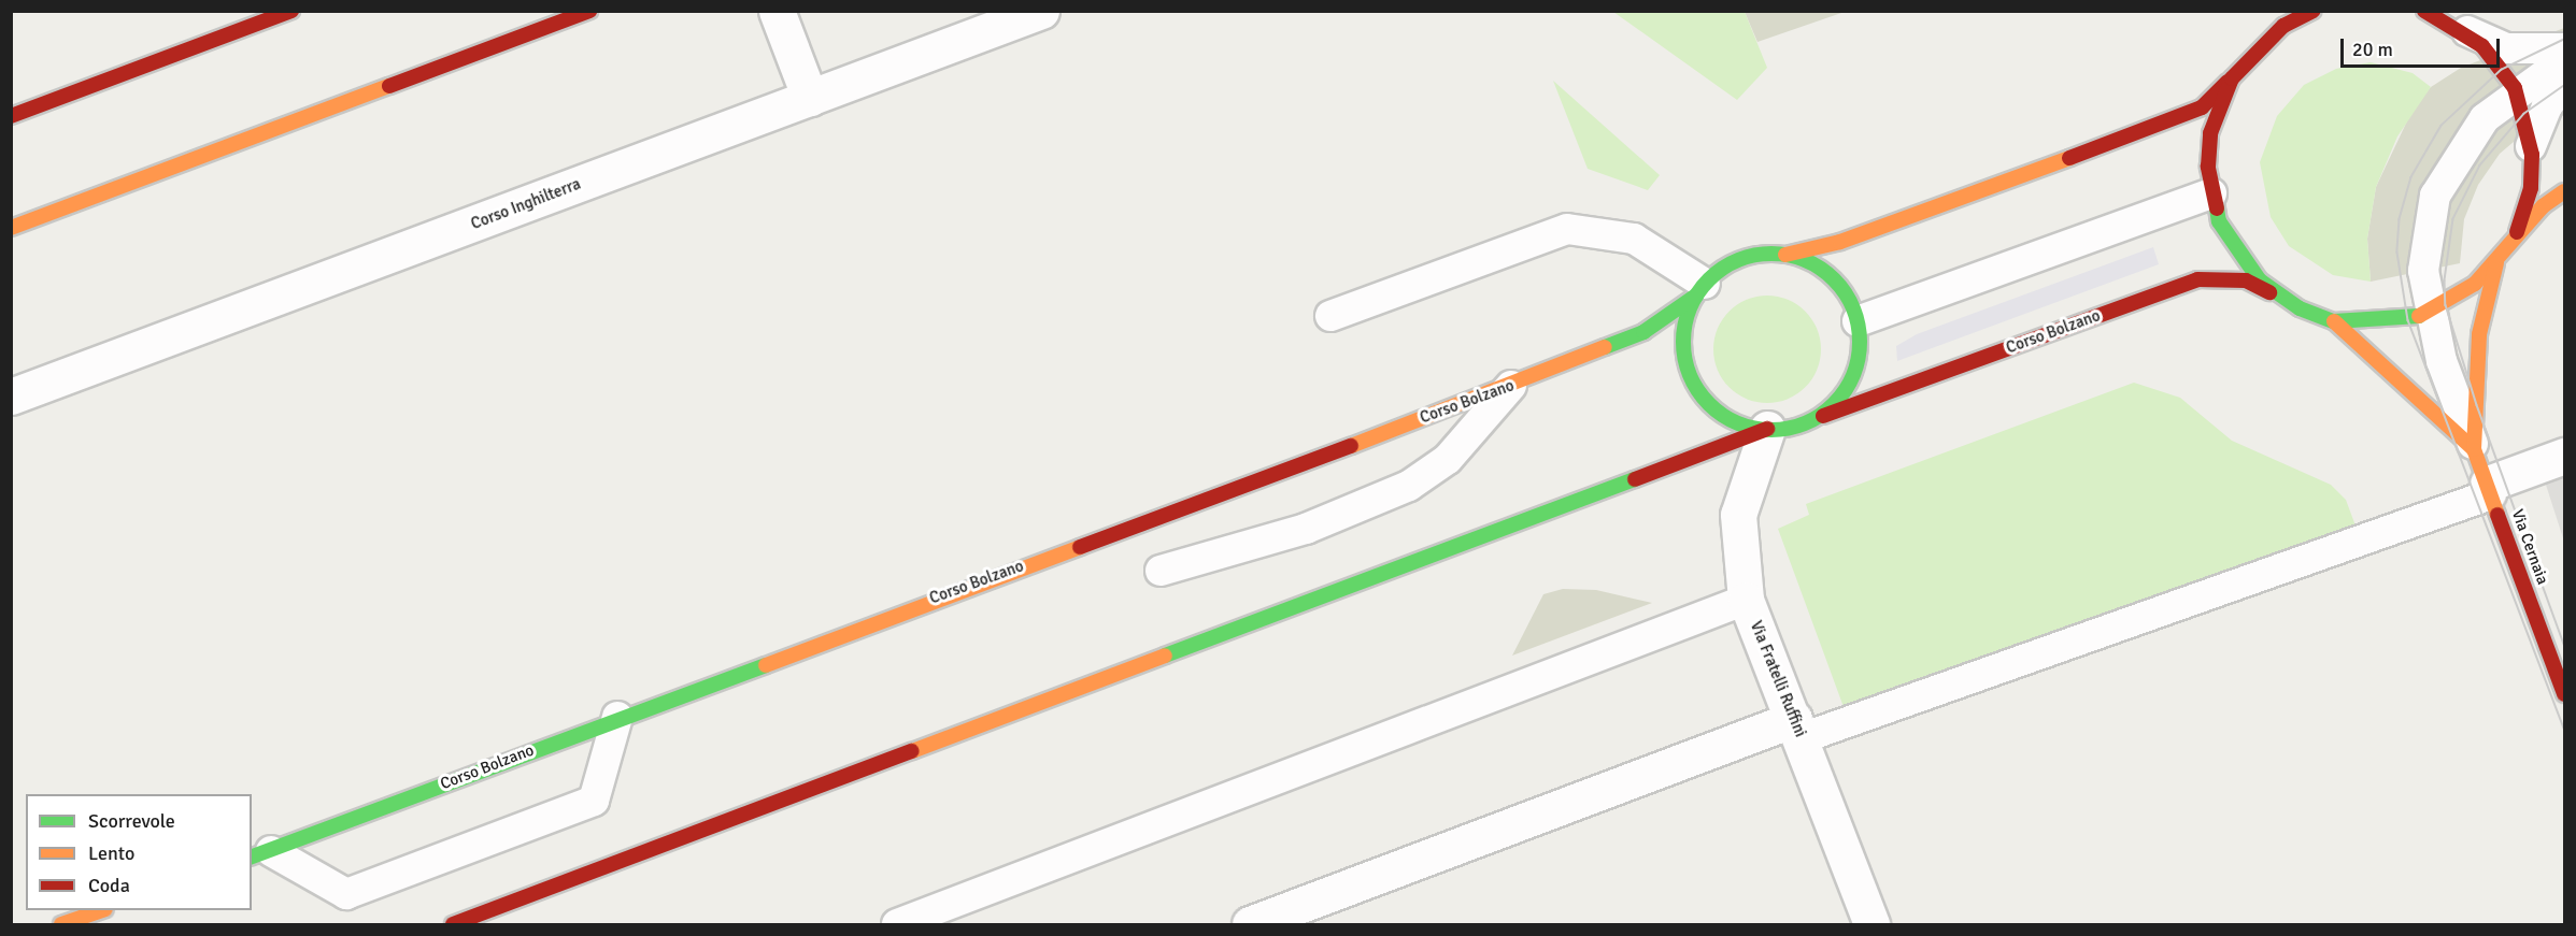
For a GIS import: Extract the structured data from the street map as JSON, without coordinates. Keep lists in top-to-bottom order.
{
  "streets": {
    "street": [
      "Corso Inghilterra",
      "Corso Bolzano",
      "Via Cernaia",
      "Via Fratelli Ruffini"
    ]
  },
  "crossings": [
    ["Corso Bolzano", "Via Fratelli Ruffini"]
  ],
  "legend": ["Scorrevole", "Lento", "Coda"],
  "scale_bar": "20 m"
}
